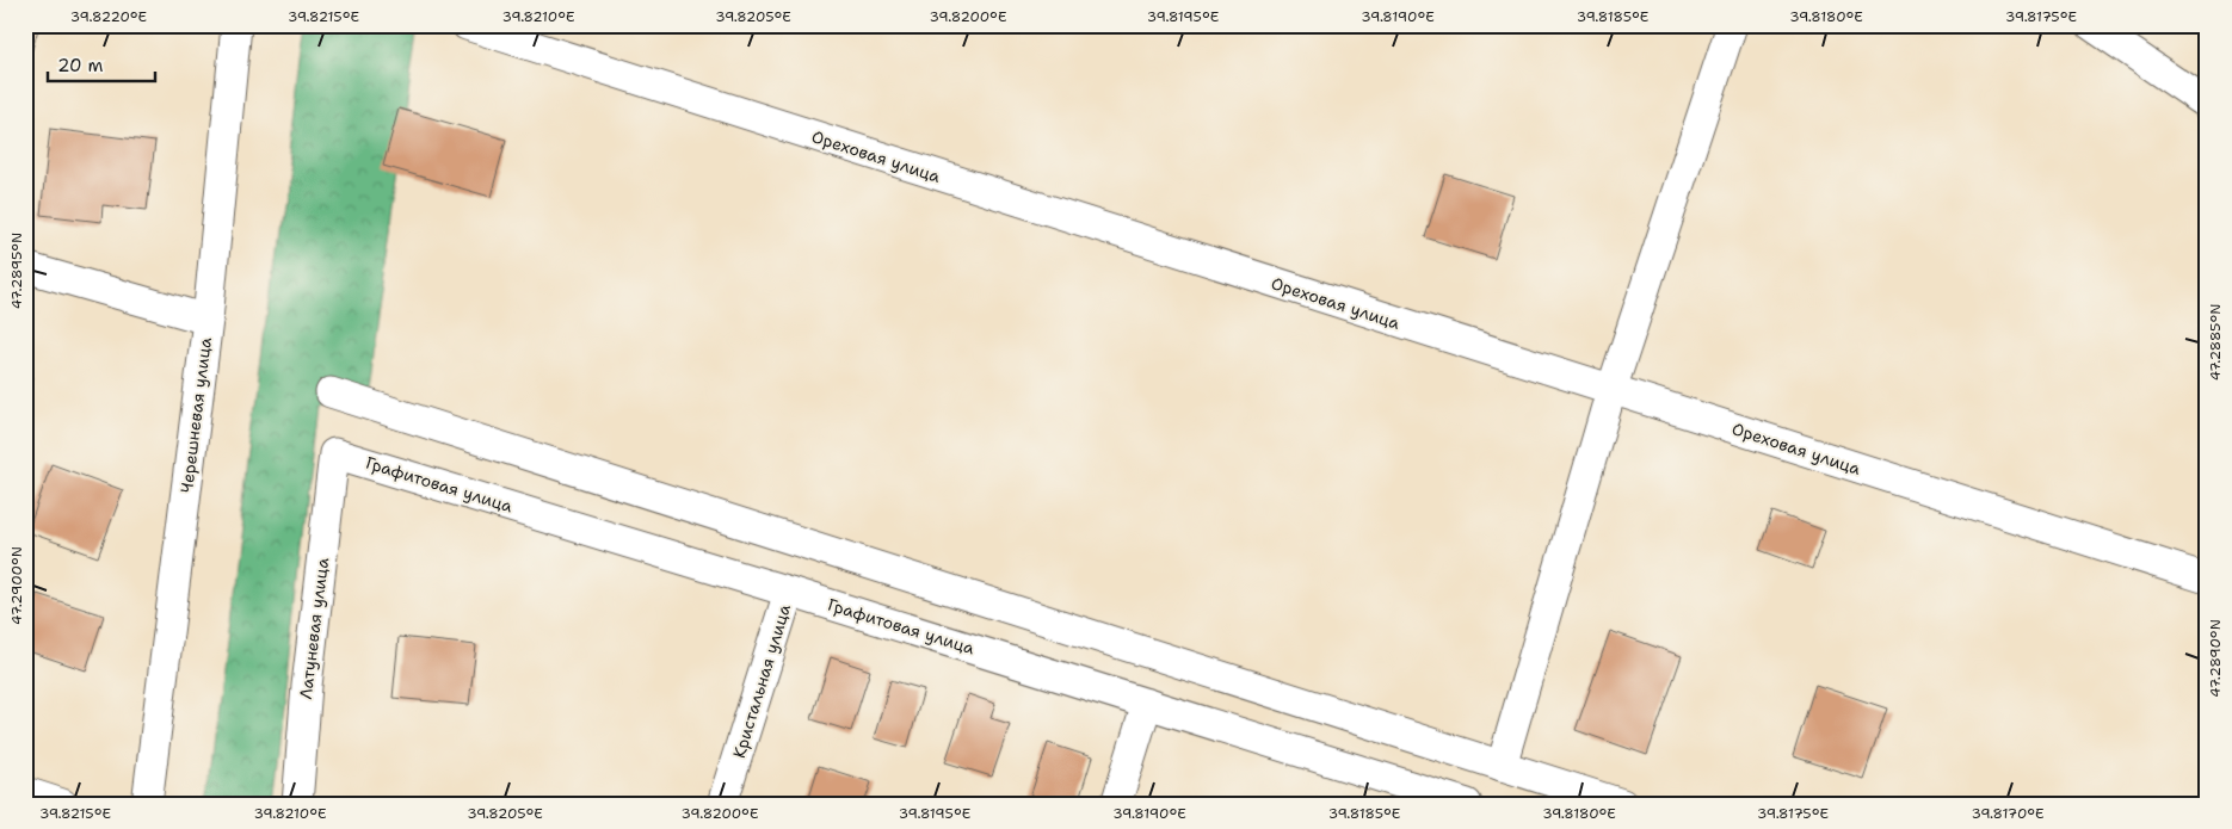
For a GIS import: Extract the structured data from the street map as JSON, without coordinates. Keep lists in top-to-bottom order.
{
  "streets": {
    "street": [
      "Ореховая улица",
      "Черешневая улица",
      "Графитовая улица",
      "Латуневая улица",
      "Кристальная улица"
    ]
  },
  "crossings": [
    ["Графитовая улица", "Латуневая улица"],
    ["Графитовая улица", "Кристальная улица"]
  ],
  "scale_bar": "20 m",
  "coordinates": [
    "39.8220°E",
    "39.8215°E",
    "39.8210°E",
    "39.8205°E",
    "39.8200°E",
    "39.8195°E",
    "39.8190°E",
    "39.8185°E",
    "39.8180°E",
    "39.8175°E",
    "47.2895°N",
    "47.2885°N",
    "47.2900°N",
    "47.2890°N",
    "39.8170°E"
  ]
}
